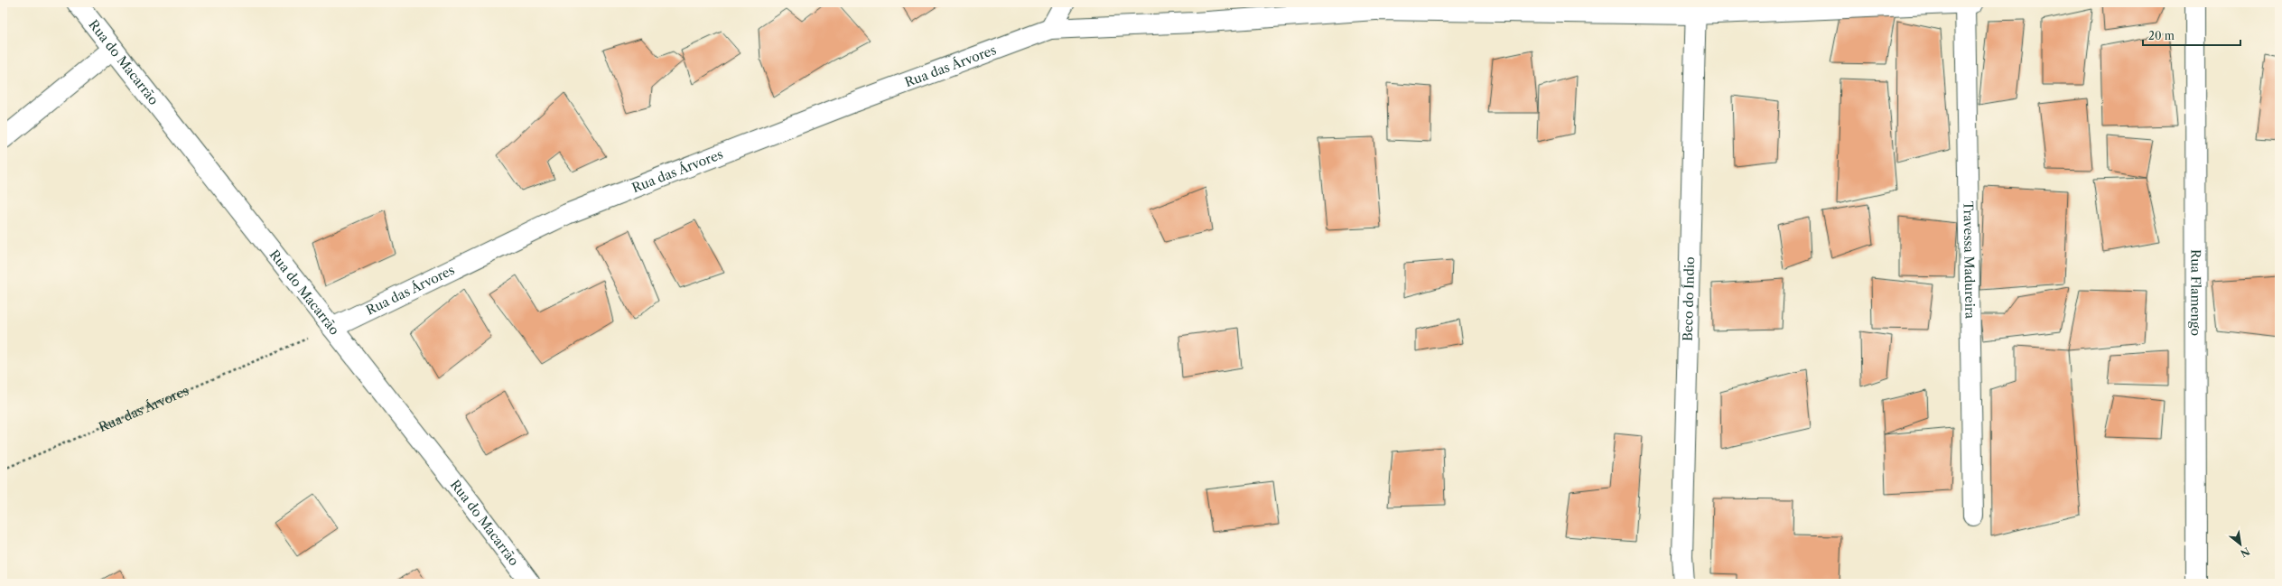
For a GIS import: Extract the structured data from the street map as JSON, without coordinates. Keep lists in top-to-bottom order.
{
  "streets": {
    "street": [
      "Rua do Macarrão",
      "Rua das Árvores",
      "Travessa Madureira",
      "Rua Flamengo",
      "Beco do Índio"
    ]
  },
  "crossings": [
    ["Rua do Macarrão", "Rua das Árvores"],
    ["Rua das Árvores", "Travessa Madureira"],
    ["Rua das Árvores", "Beco do Índio"]
  ],
  "scale_bar": "20 m",
  "north": "bottom right"
}
